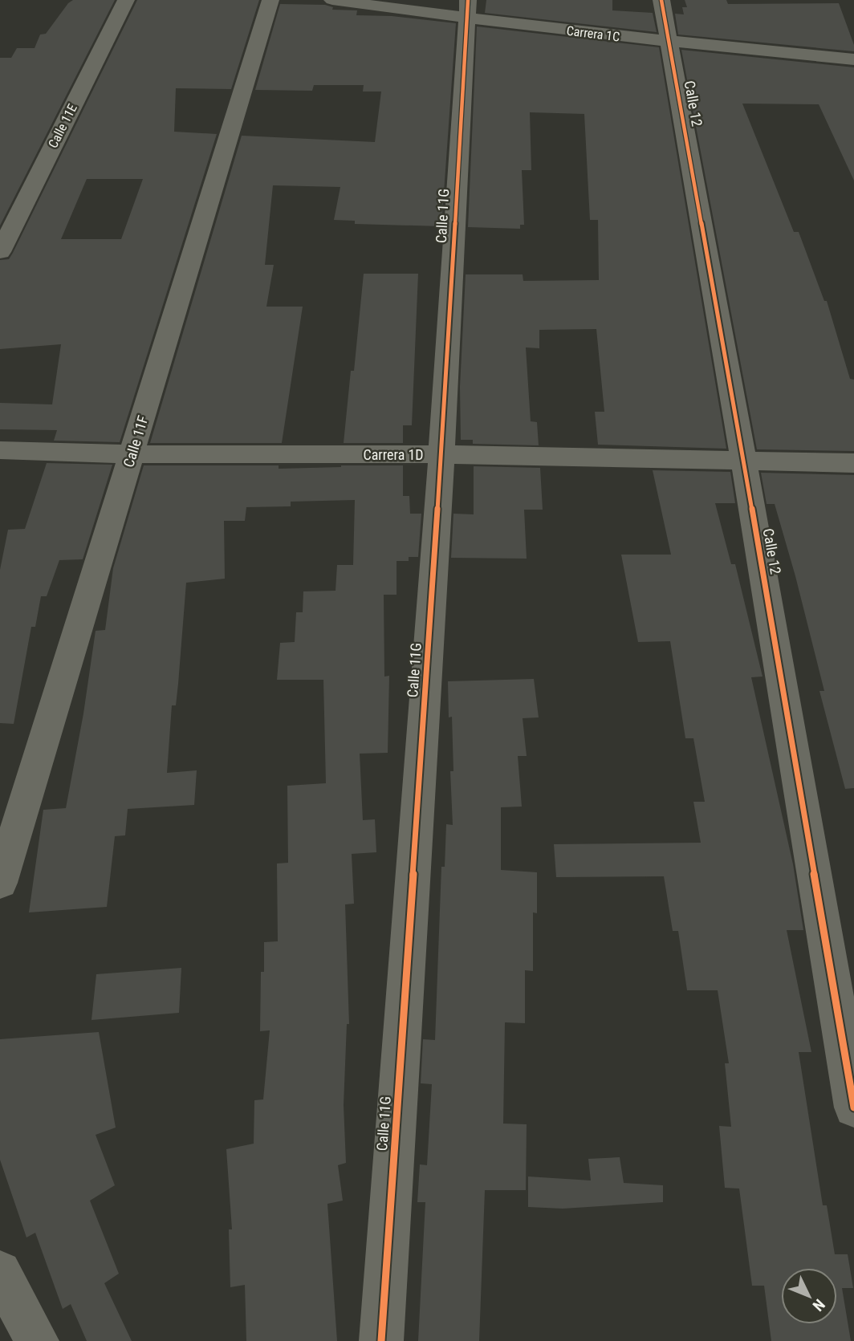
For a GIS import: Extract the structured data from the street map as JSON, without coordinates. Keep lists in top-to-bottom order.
{
  "streets": {
    "street": [
      "Carrera 1C",
      "Calle 12",
      "Calle 11E",
      "Calle 11G",
      "Calle 11F",
      "Carrera 1D"
    ]
  },
  "crossings": [
    ["Carrera 1C", "Calle 12"],
    ["Carrera 1C", "Calle 11G"],
    ["Calle 12", "Carrera 1D"],
    ["Calle 11G", "Carrera 1D"],
    ["Calle 11F", "Carrera 1D"]
  ],
  "north": "bottom right"
}
